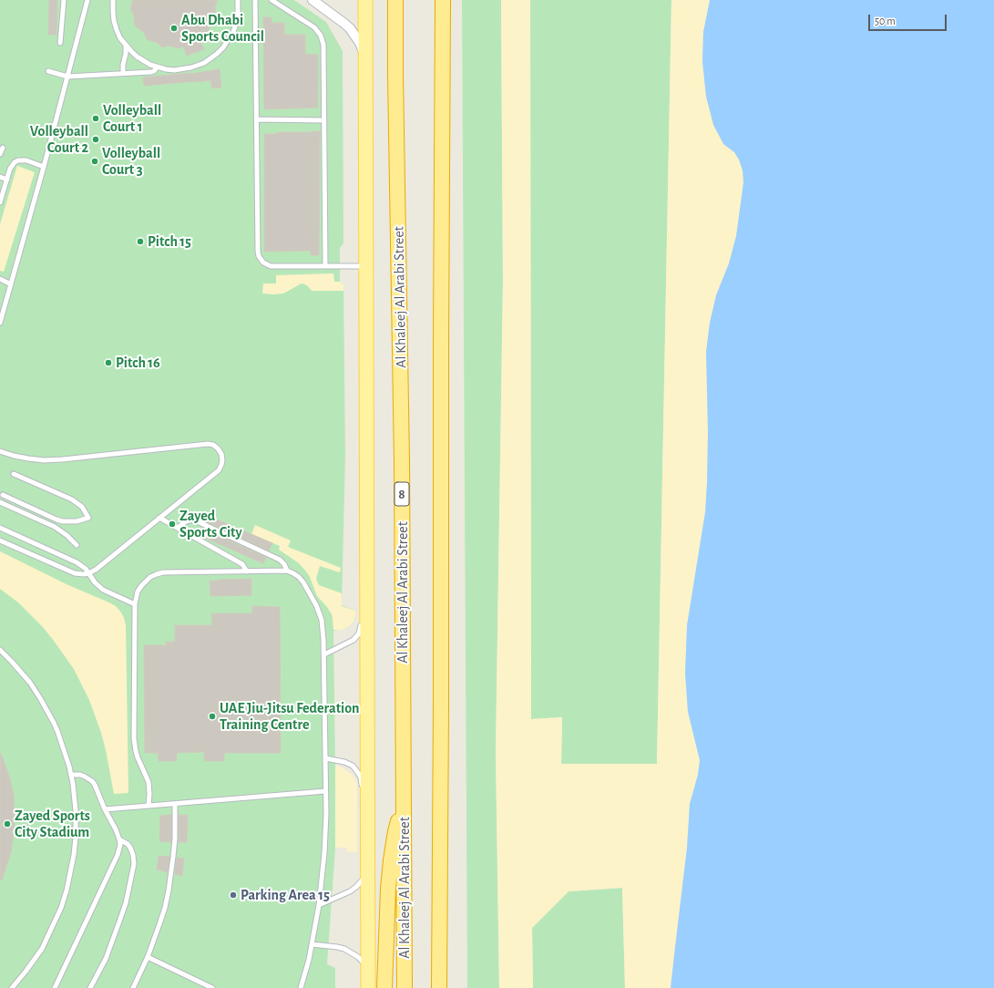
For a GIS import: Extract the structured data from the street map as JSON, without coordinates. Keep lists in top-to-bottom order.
{
  "streets": {
    "highway": ["Al Khaleej Al Arabi Street", "8"]
  },
  "places": [
    "Abu Dhabi Sports Council",
    "Volleyball Court 1",
    "Volleyball Court 2",
    "Volleyball Court 3",
    "Pitch 15",
    "Pitch 16",
    "Zayed Sports City",
    "UAE Jiu-Jitsu Federation Training Centre",
    "Zayed Sports City Stadium",
    "Parking Area 15"
  ],
  "scale_bar": "50 m"
}
